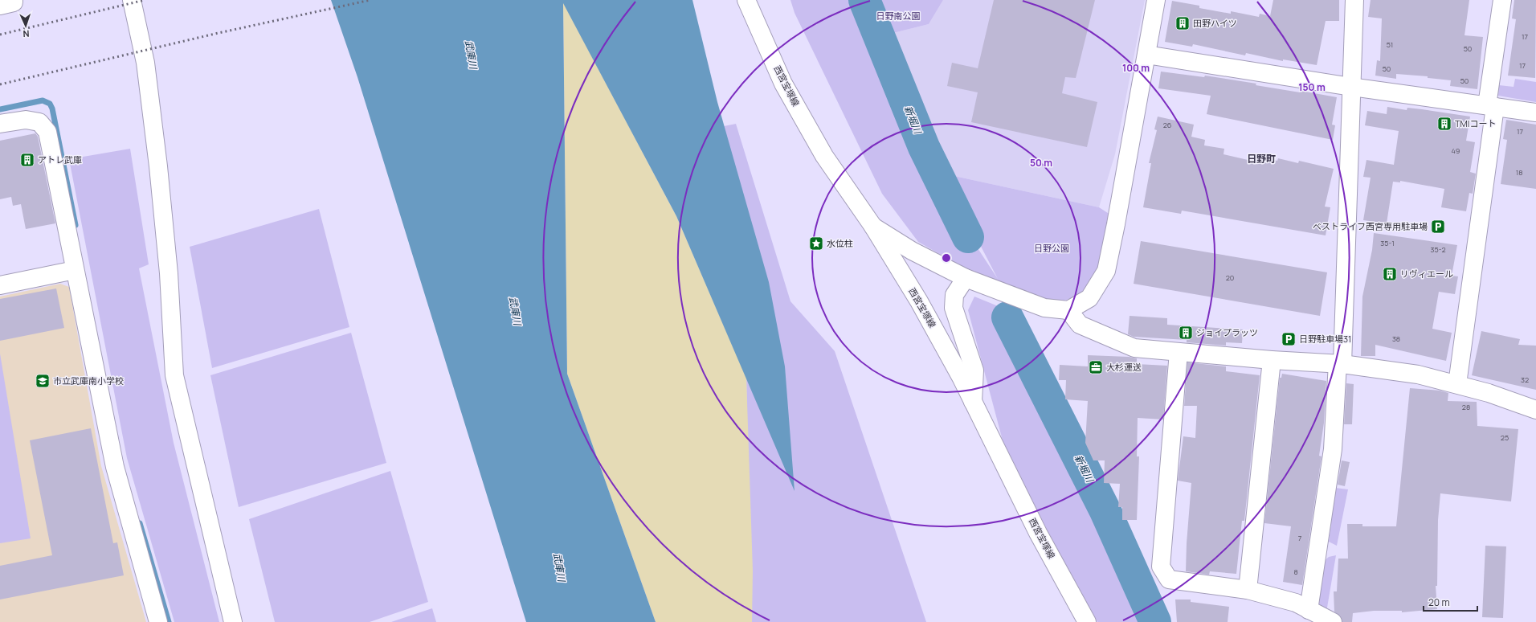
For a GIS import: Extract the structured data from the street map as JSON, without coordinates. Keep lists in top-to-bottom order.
{
  "streets": {
    "street": ["西宮宝塚線"]
  },
  "districts": ["日野町"],
  "water": ["武庫川", "新堀川"],
  "parks": ["日野南公園", "日野公園"],
  "places": {
    "building": [
      "田野ハイツ",
      "TMIコート",
      "アトレ武庫",
      "リヴィエール",
      "ジョイプラッツ"
    ],
    "parking": ["ベストライフ西宮専用駐車場", "日野駐車場31"],
    "place": ["水位柱"],
    "office": ["大杉運送"],
    "school or university": ["市立武庫南小学校"]
  },
  "house_numbers": [
    "17",
    "51",
    "50",
    "17",
    "50",
    "50",
    "26",
    "17",
    "49",
    "18",
    "35-1",
    "35-2",
    "20",
    "38",
    "32",
    "28",
    "25",
    "7",
    "8"
  ],
  "scale_bar": "20 m",
  "north": "bottom",
  "rings": ["100 m", "150 m", "50 m"]
}
